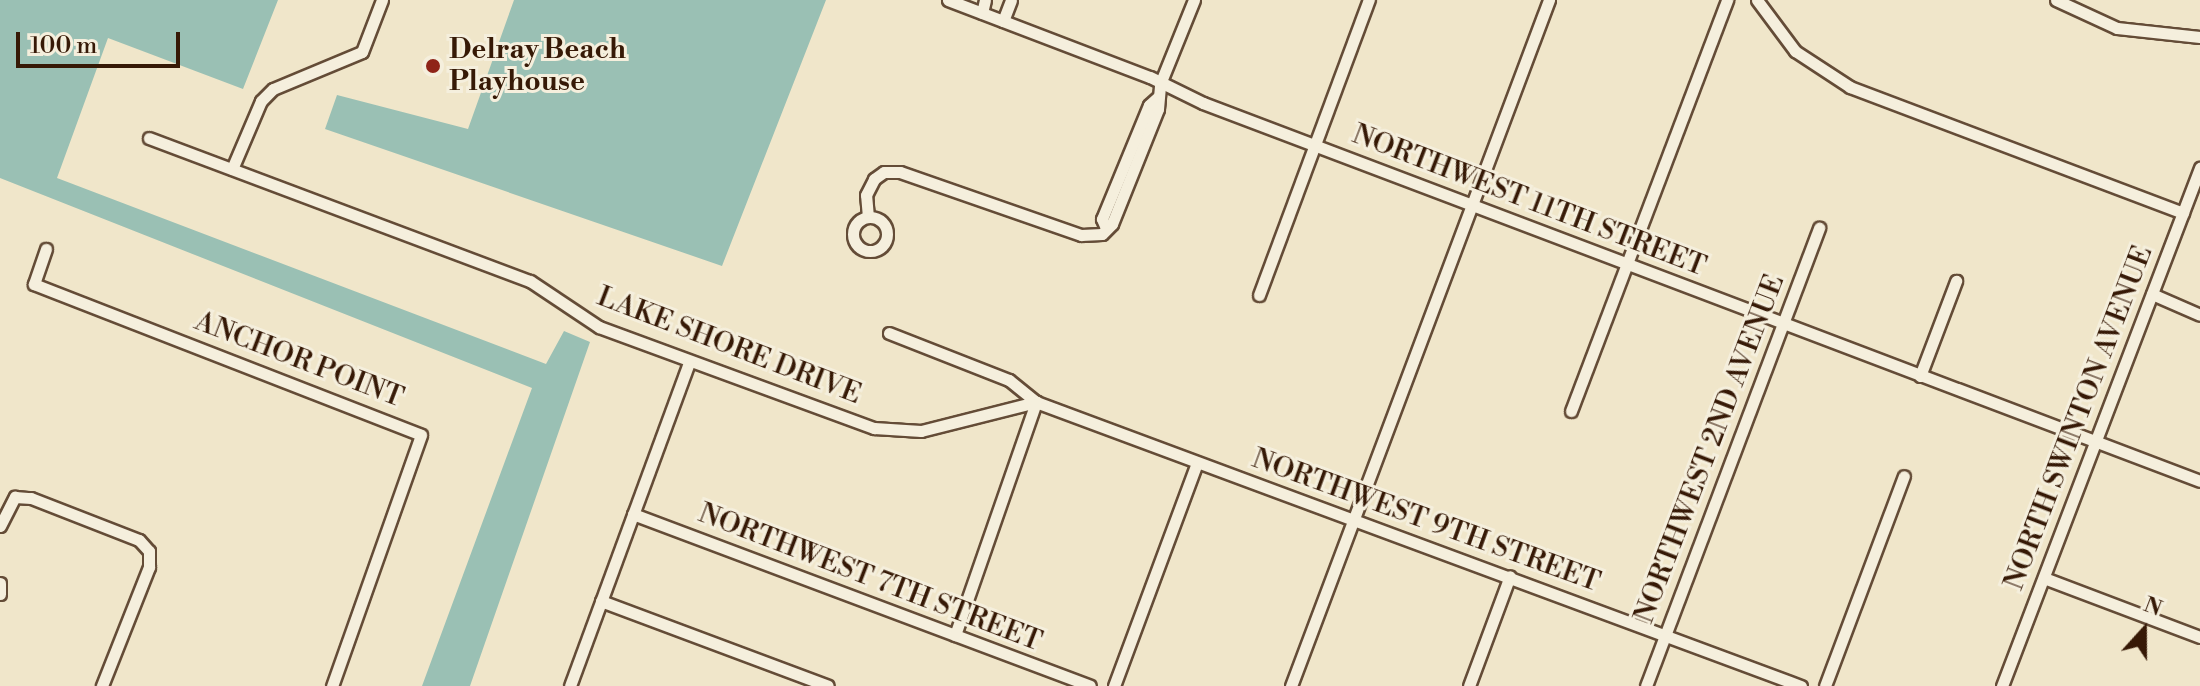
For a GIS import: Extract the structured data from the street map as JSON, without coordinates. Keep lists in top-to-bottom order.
{
  "streets": {
    "street": [
      "NORTHWEST 11TH STREET",
      "LAKE SHORE DRIVE",
      "ANCHOR POINT",
      "NORTH SWINTON AVENUE",
      "NORTHWEST 2ND AVENUE",
      "NORTHWEST 9TH STREET",
      "NORTHWEST 7TH STREET"
    ]
  },
  "crossings": [
    ["NORTHWEST 11TH STREET", "NORTH SWINTON AVENUE"],
    ["NORTHWEST 11TH STREET", "NORTHWEST 2ND AVENUE"],
    ["LAKE SHORE DRIVE", "NORTHWEST 9TH STREET"],
    ["NORTHWEST 2ND AVENUE", "NORTHWEST 9TH STREET"]
  ],
  "places": ["Delray Beach Playhouse"],
  "scale_bar": "100 m",
  "north": "top"
}
